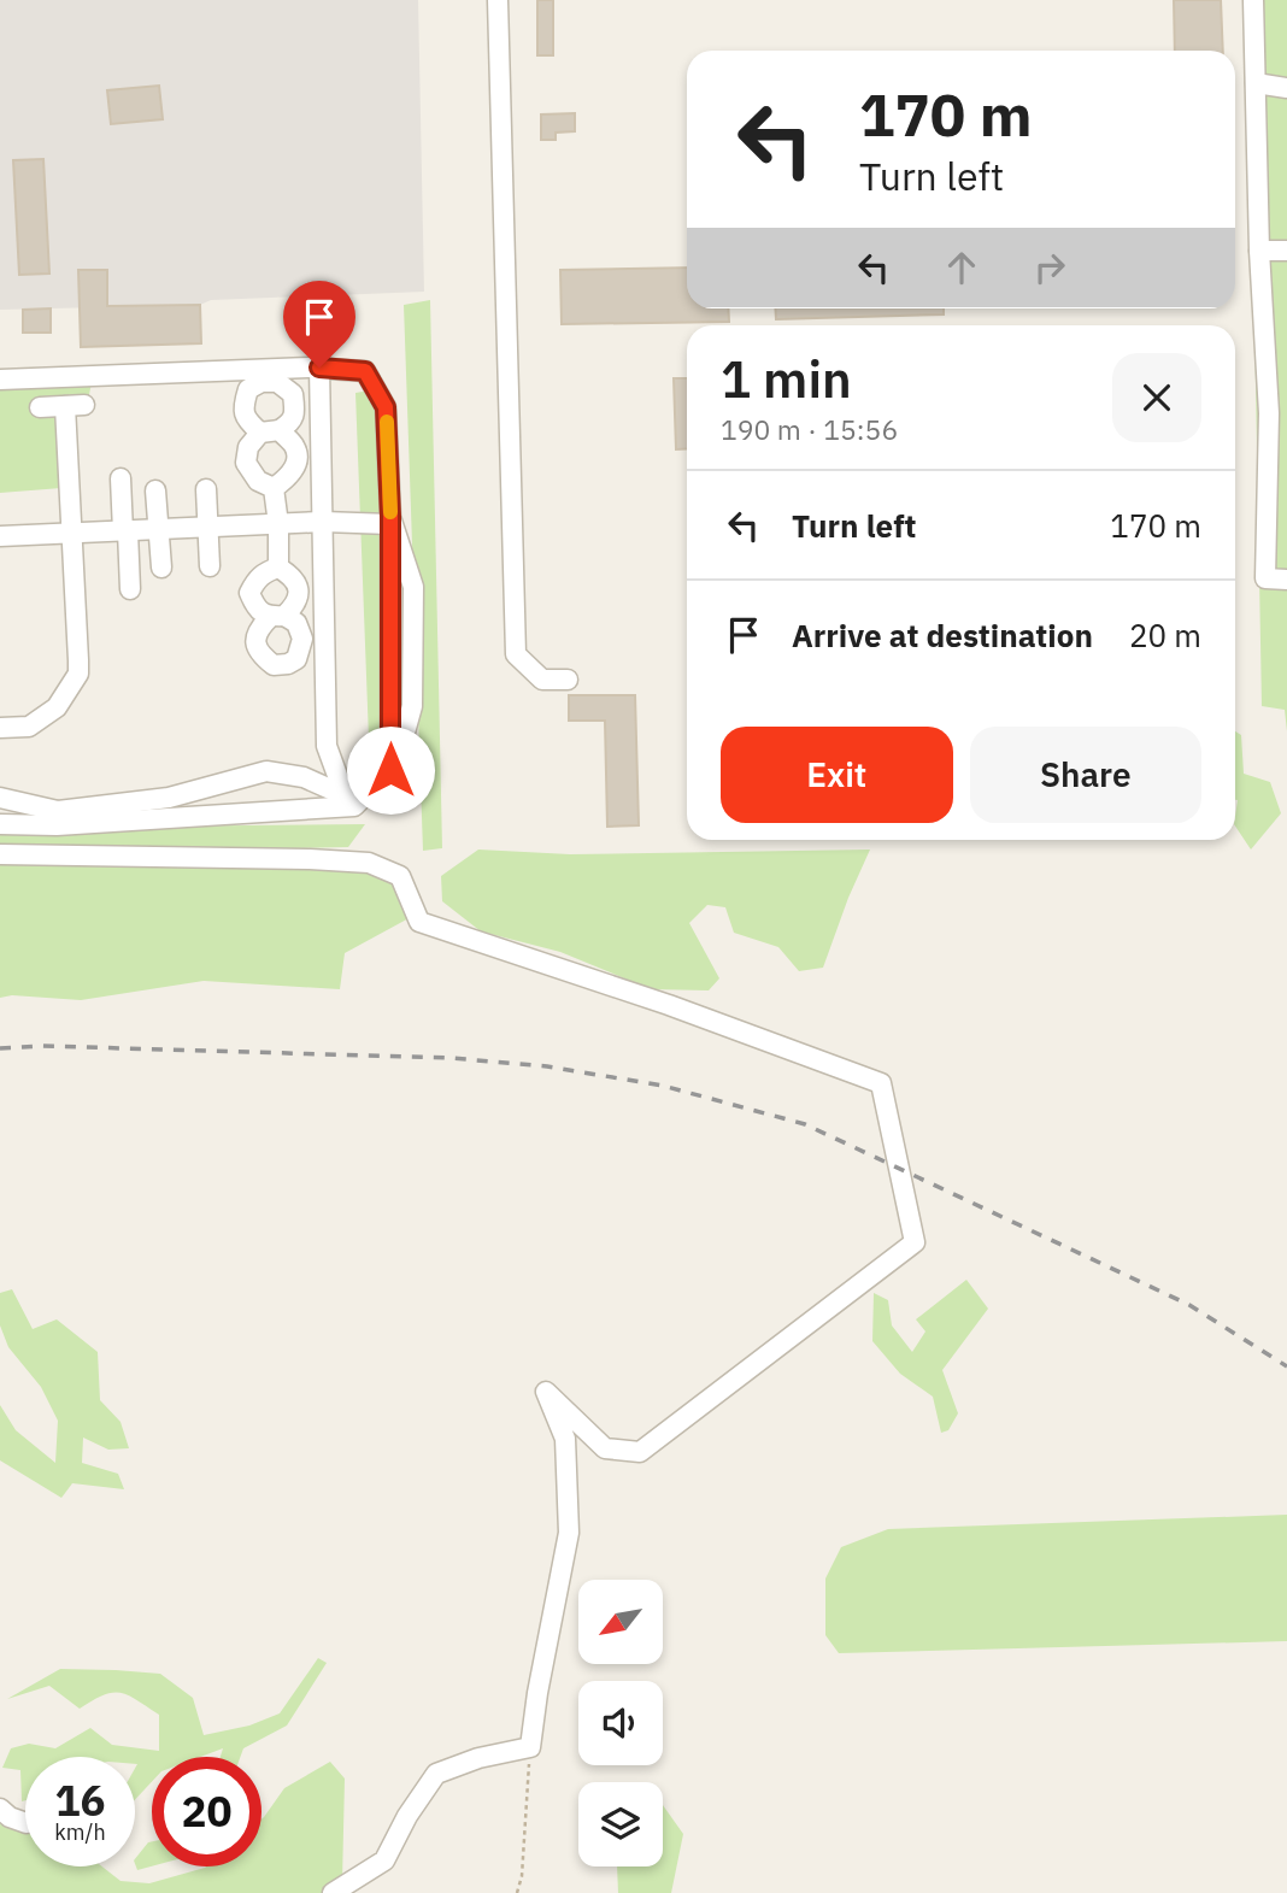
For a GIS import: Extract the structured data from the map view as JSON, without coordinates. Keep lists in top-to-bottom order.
{
  "north": "bottom left",
  "page": {
    "turn": ["170 m", "Turn left"],
    "heading": ["1 min", "190 m · 15:56"],
    "list": [
      {
        "name": "Turn left",
        "value": "170 m"
      },
      {
        "name": "Arrive at destination",
        "value": "20 m"
      }
    ],
    "buttons": ["Exit", "Share"],
    "speed": "16 km/h",
    "limit": "20"
  }
}
